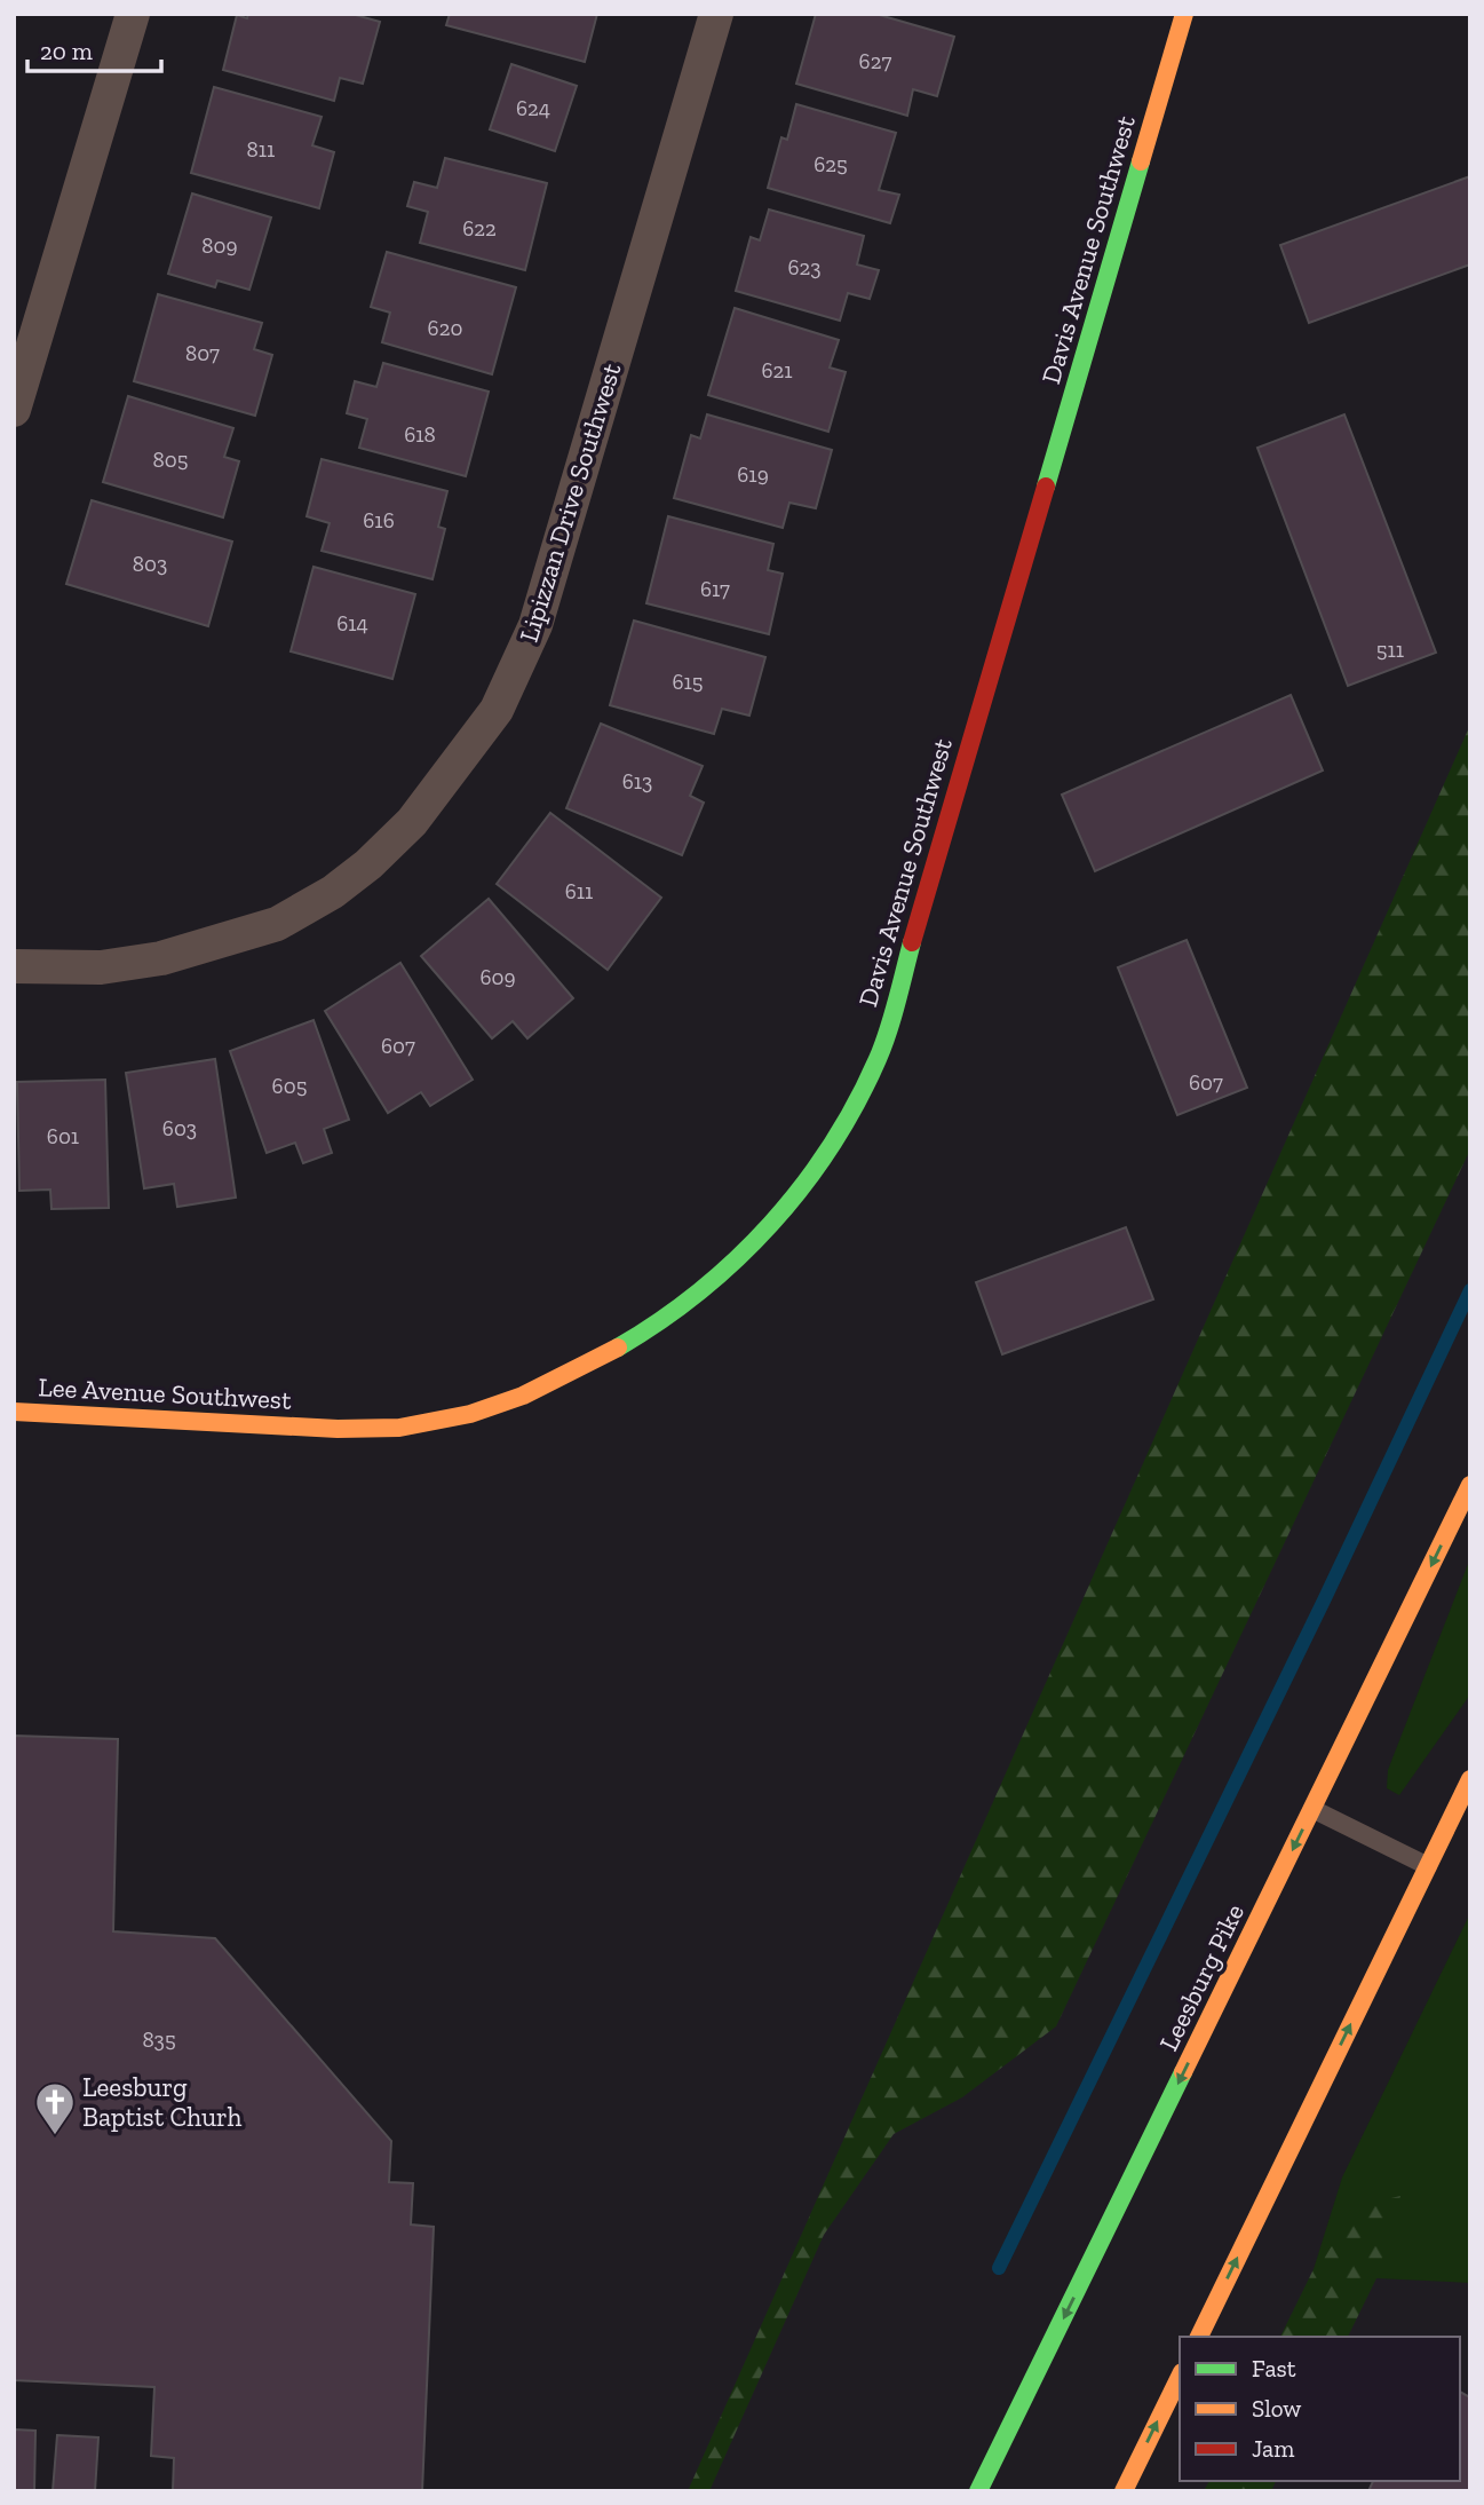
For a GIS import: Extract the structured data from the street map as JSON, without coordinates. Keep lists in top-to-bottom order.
{
  "streets": {
    "main road": ["Davis Avenue Southwest", "Lee Avenue Southwest", "Leesburg Pike"],
    "street": ["Lipizzan Drive Southwest"]
  },
  "crossings": [
    ["Davis Avenue Southwest", "Lee Avenue Southwest"]
  ],
  "places": {
    "church": ["Leesburg Baptist Churh"]
  },
  "house_numbers": [
    "627",
    "624",
    "811",
    "625",
    "622",
    "809",
    "623",
    "620",
    "807",
    "621",
    "618",
    "805",
    "619",
    "616",
    "803",
    "617",
    "614",
    "511",
    "615",
    "613",
    "611",
    "609",
    "607",
    "607",
    "605",
    "603",
    "601",
    "835"
  ],
  "legend": ["Fast", "Slow", "Jam"],
  "scale_bar": "20 m"
}
